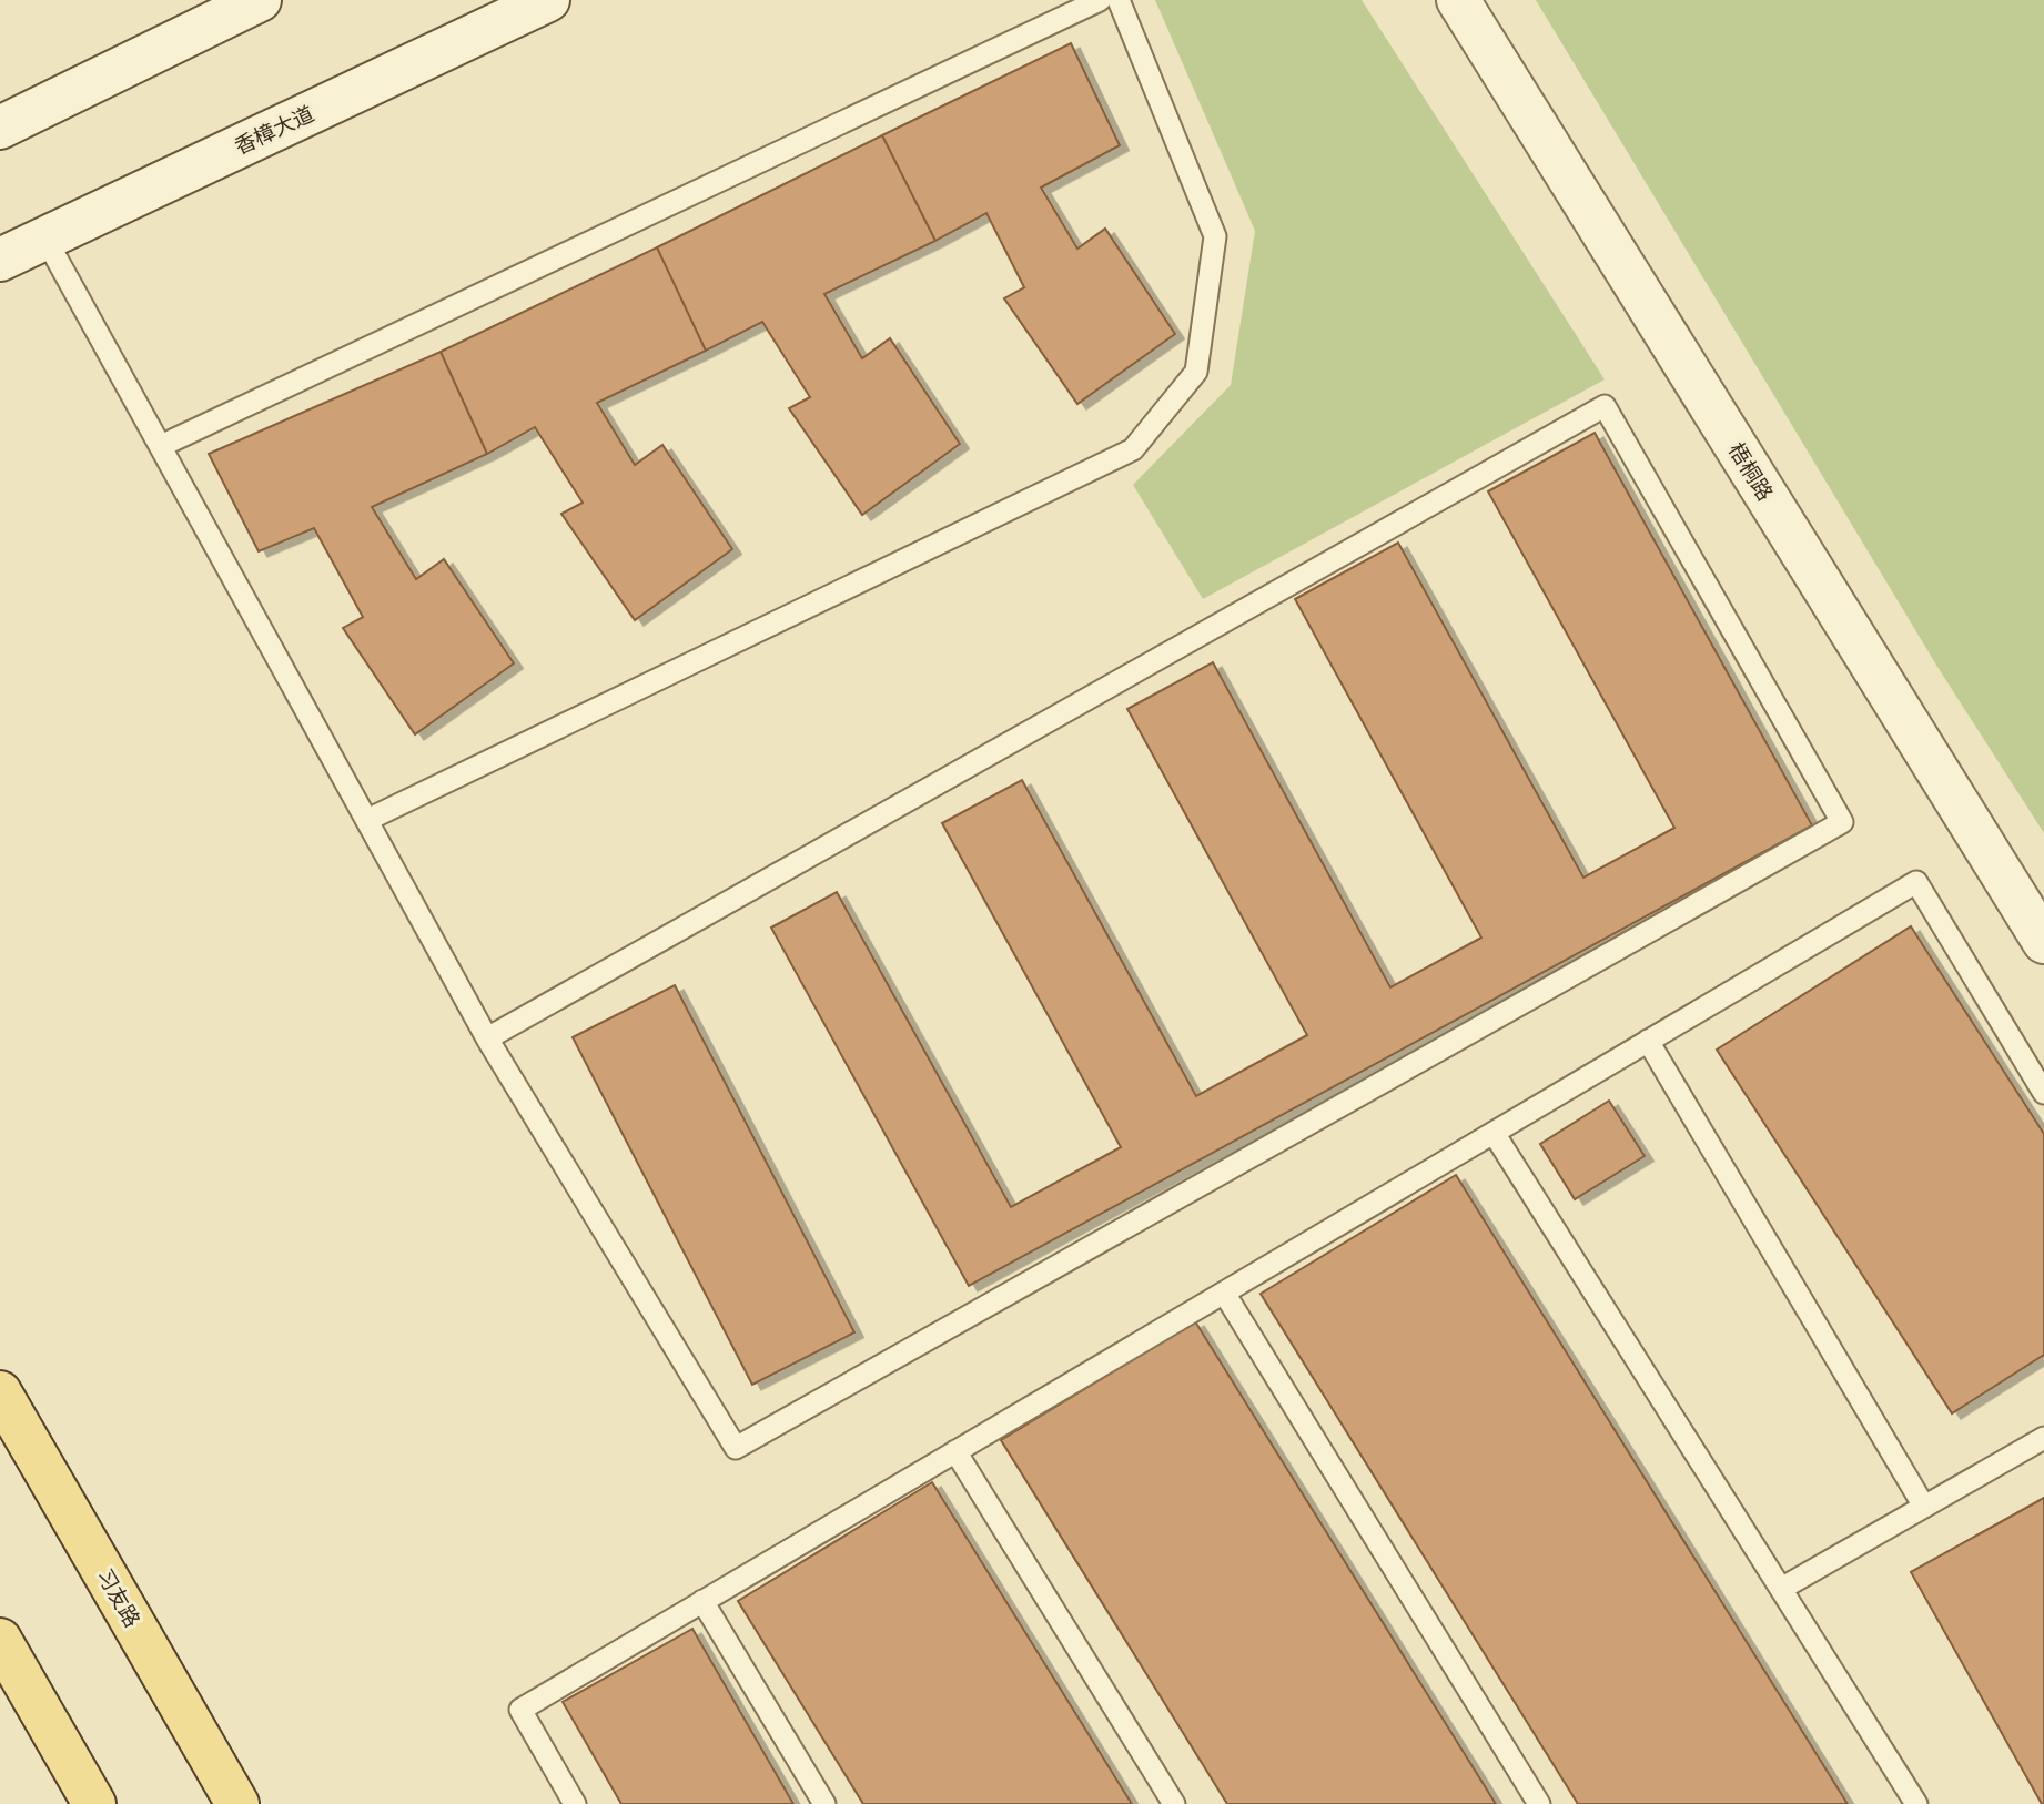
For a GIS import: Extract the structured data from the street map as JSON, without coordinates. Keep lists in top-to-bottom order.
{
  "streets": {
    "main road": ["习友路"],
    "street": ["香樟大道", "梧桐路"]
  }
}
